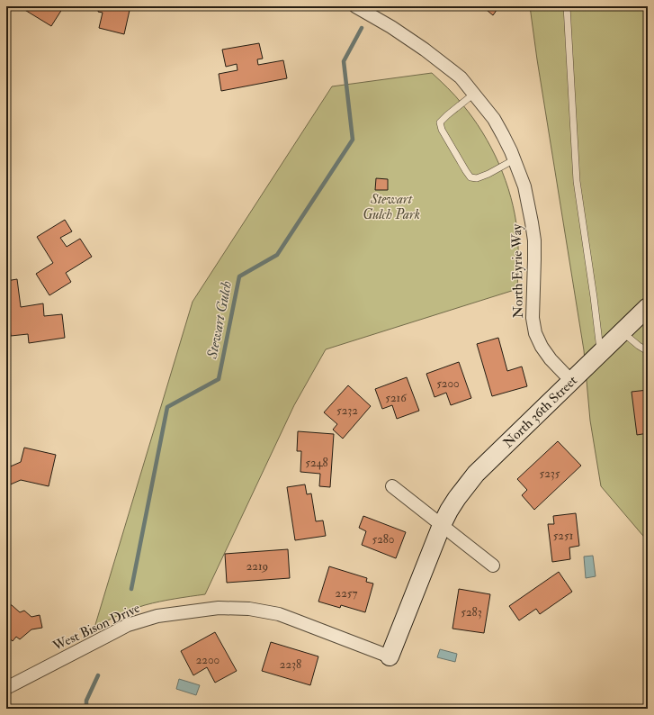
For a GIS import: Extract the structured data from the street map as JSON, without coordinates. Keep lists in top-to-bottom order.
{
  "streets": {
    "street": ["North Eyrie Way", "North 36th Street", "West Bison Drive"]
  },
  "crossings": [
    ["North Eyrie Way", "North 36th Street"],
    ["North 36th Street", "West Bison Drive"]
  ],
  "water": ["Stewart Gulch"],
  "parks": ["Stewart Gulch Park"],
  "house_numbers": [
    "5200",
    "5216",
    "5232",
    "5248",
    "5235",
    "5251",
    "5280",
    "2219",
    "2257",
    "5283",
    "2200",
    "2238"
  ]
}
